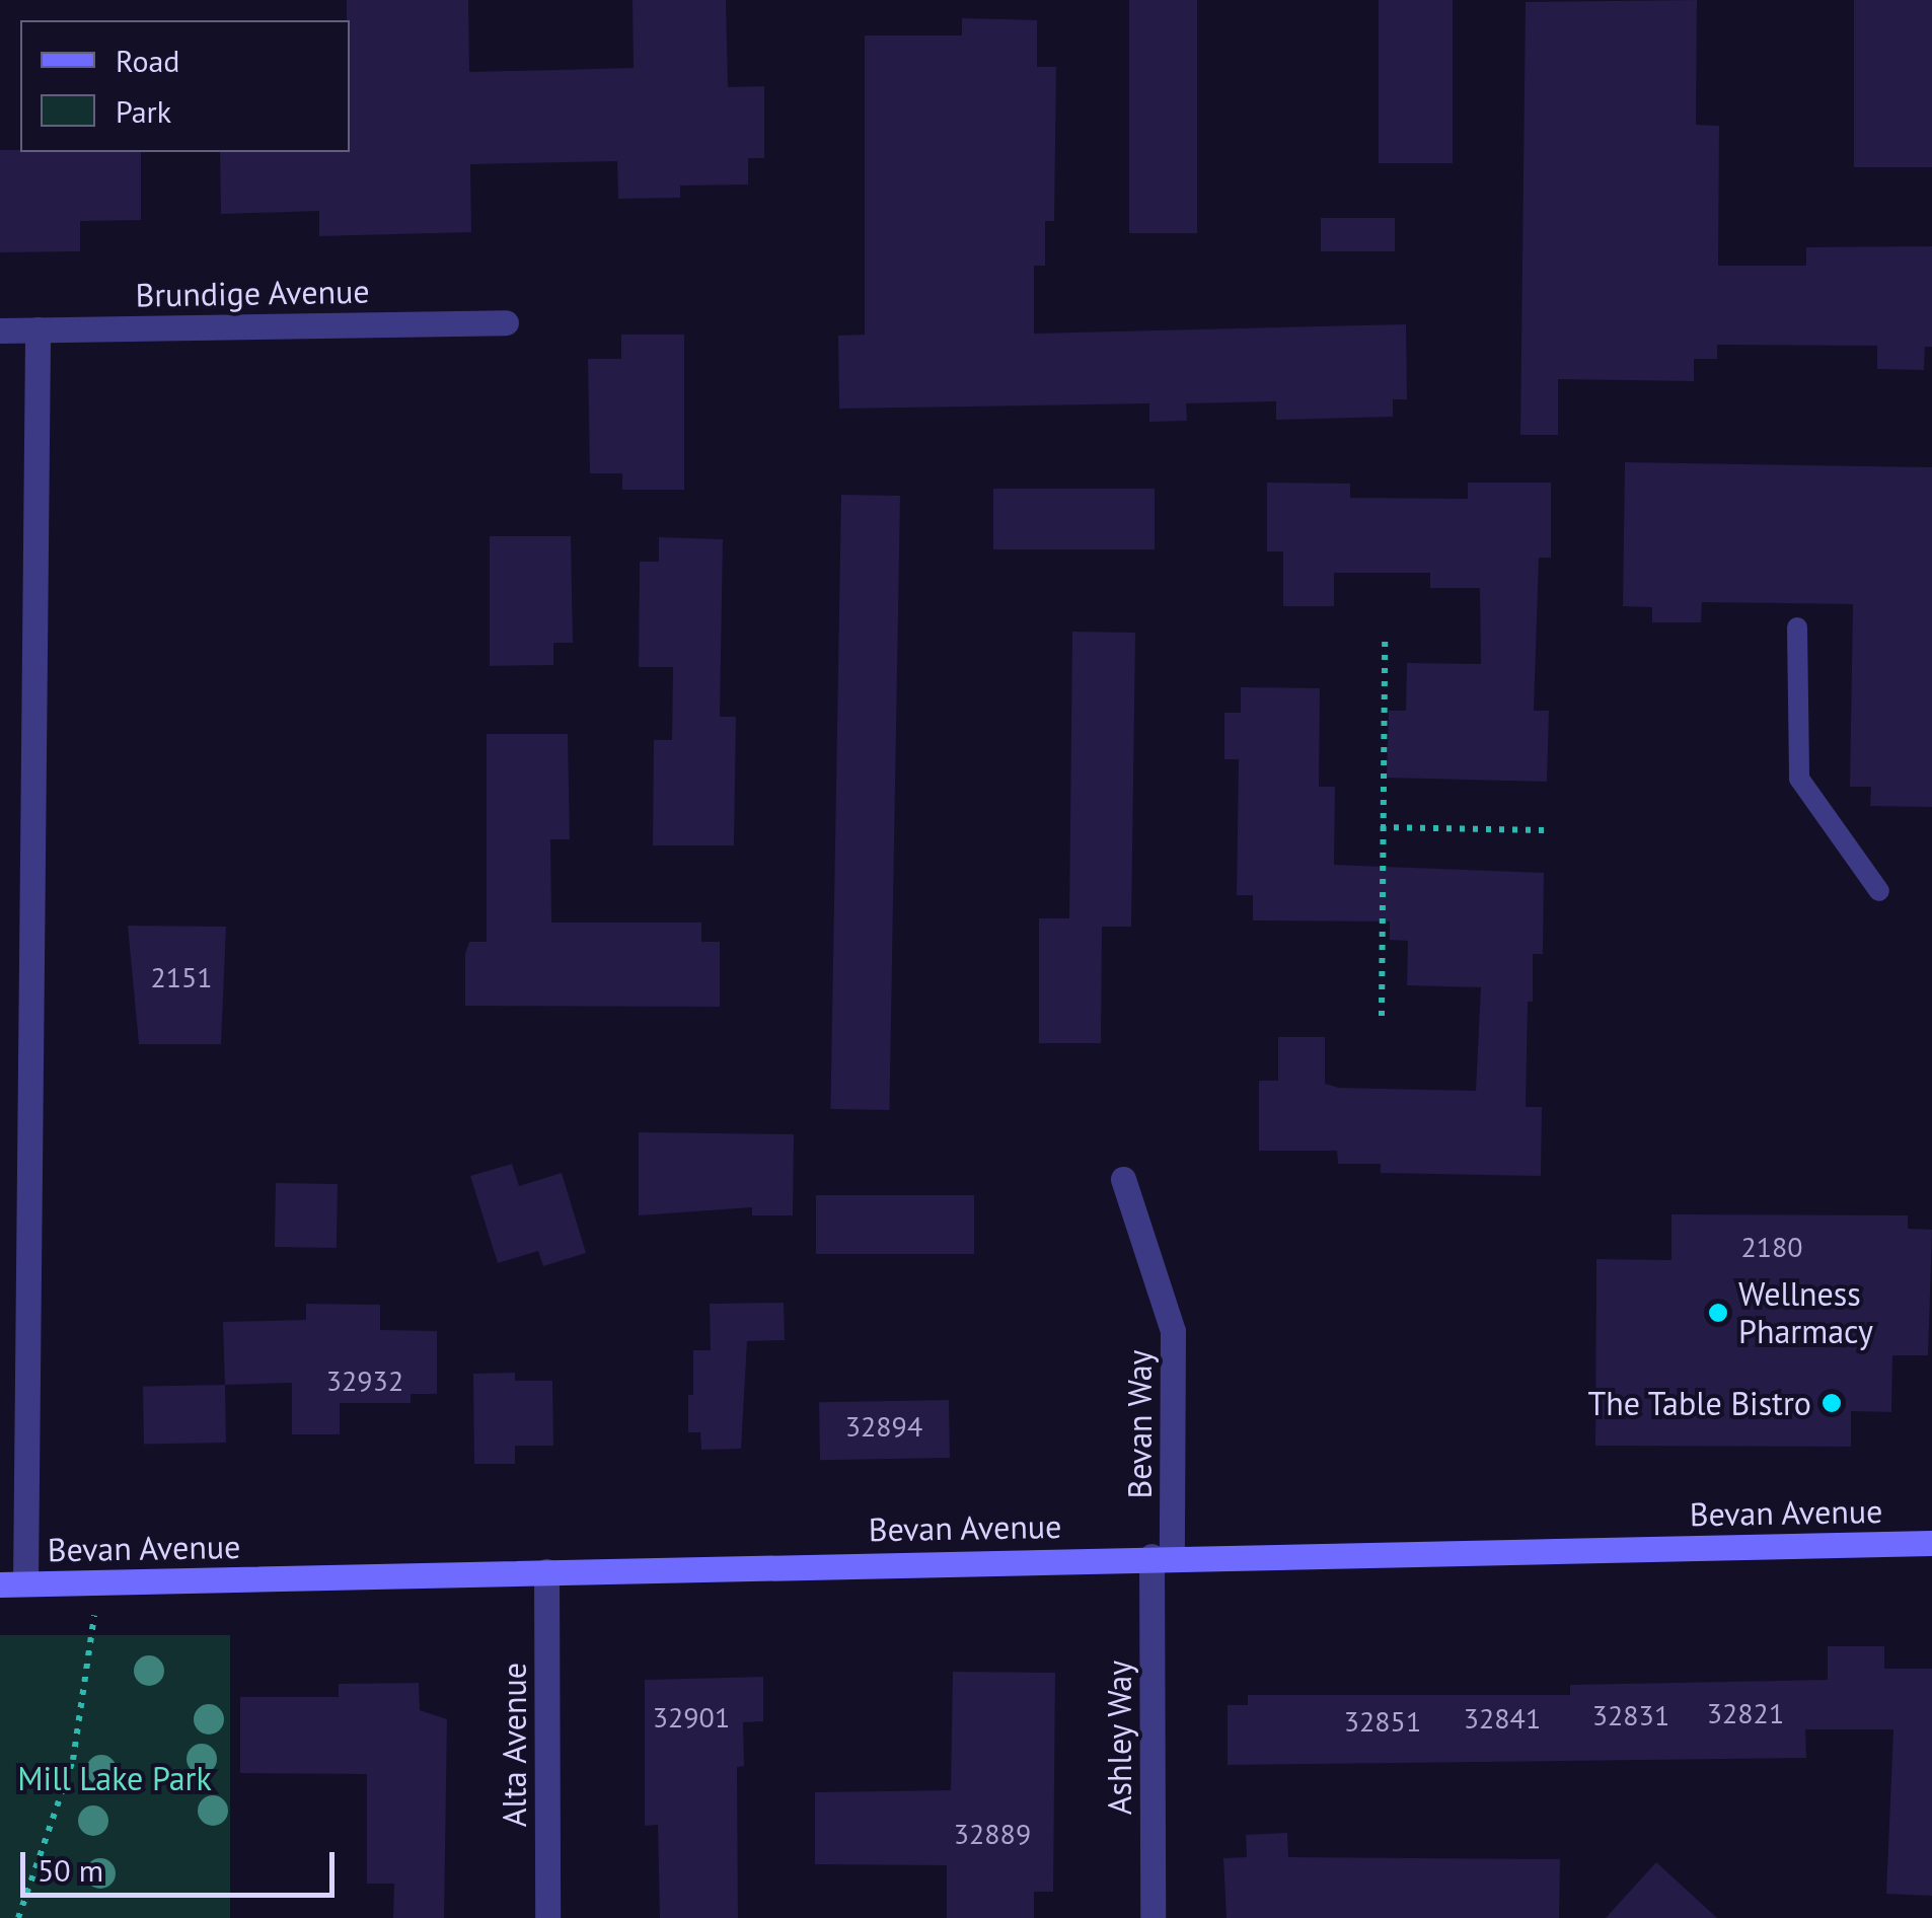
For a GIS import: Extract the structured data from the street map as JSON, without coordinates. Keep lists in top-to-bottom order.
{
  "streets": {
    "street": [
      "Brundige Avenue",
      "Bevan Way",
      "Bevan Avenue",
      "Ashley Way",
      "Alta Avenue"
    ]
  },
  "crossings": [
    ["Bevan Way", "Bevan Avenue"],
    ["Bevan Way", "Ashley Way"],
    ["Bevan Avenue", "Ashley Way"],
    ["Bevan Avenue", "Alta Avenue"]
  ],
  "parks": ["Mill Lake Park"],
  "places": ["Wellness Pharmacy", "The Table Bistro"],
  "house_numbers": [
    "2151",
    "2180",
    "32932",
    "32894",
    "32821",
    "32831",
    "32901",
    "32841",
    "32851",
    "32889"
  ],
  "legend": ["Road", "Park"],
  "scale_bar": "50 m"
}
